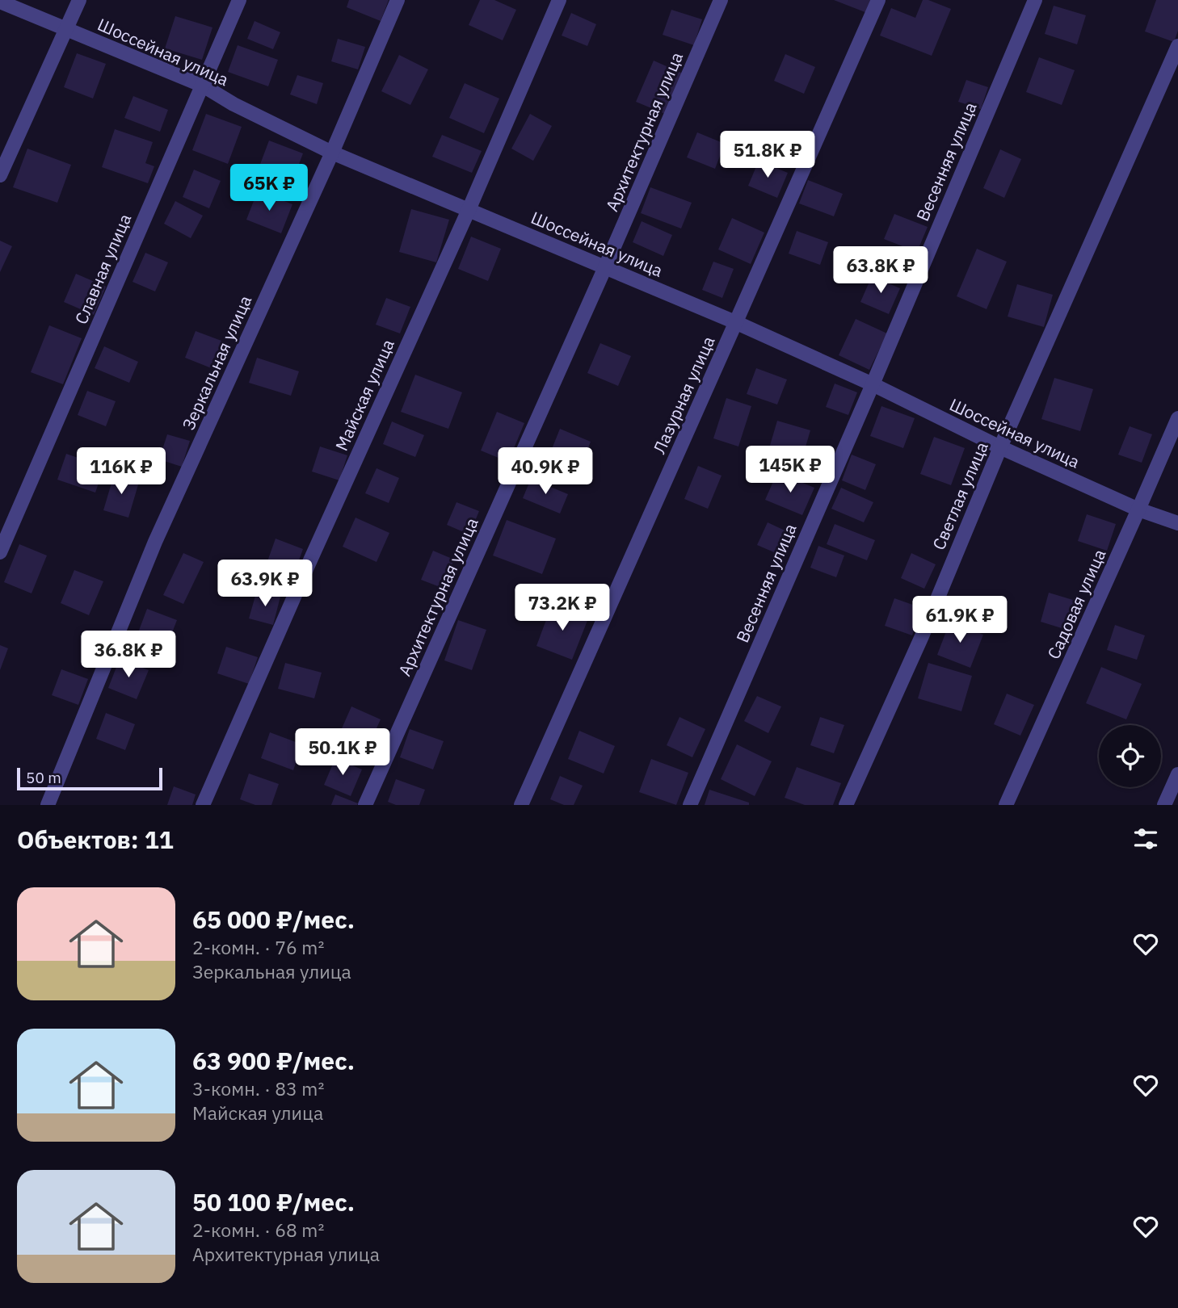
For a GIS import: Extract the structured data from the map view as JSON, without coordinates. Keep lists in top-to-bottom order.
{
  "streets": {
    "street": [
      "Шоссейная улица",
      "Архитектурная улица",
      "Весенняя улица",
      "Славная улица",
      "Зеркальная улица",
      "Майская улица",
      "Лазурная улица",
      "Светлая улица",
      "Садовая улица"
    ]
  },
  "crossings": [
    ["Шоссейная улица", "Архитектурная улица"],
    ["Шоссейная улица", "Весенняя улица"],
    ["Шоссейная улица", "Славная улица"],
    ["Шоссейная улица", "Зеркальная улица"],
    ["Шоссейная улица", "Майская улица"],
    ["Шоссейная улица", "Лазурная улица"],
    ["Шоссейная улица", "Светлая улица"],
    ["Шоссейная улица", "Садовая улица"]
  ],
  "scale_bar": "50 m",
  "page": {
    "price": [
      "51.8K ₽",
      "65K ₽",
      "63.8K ₽",
      "145K ₽",
      "116K ₽",
      "40.9K ₽",
      "63.9K ₽",
      "73.2K ₽",
      "61.9K ₽",
      "36.8K ₽",
      "50.1K ₽"
    ],
    "scale": "50 m",
    "heading": "Объектов: 11",
    "list": [
      {
        "name": "65 000 ₽/мес.",
        "note": "2-комн. · 76 m² · Зеркальная улица"
      },
      {
        "name": "63 900 ₽/мес.",
        "note": "3-комн. · 83 m² · Майская улица"
      },
      {
        "name": "50 100 ₽/мес.",
        "note": "2-комн. · 68 m² · Архитектурная улица"
      }
    ]
  }
}
